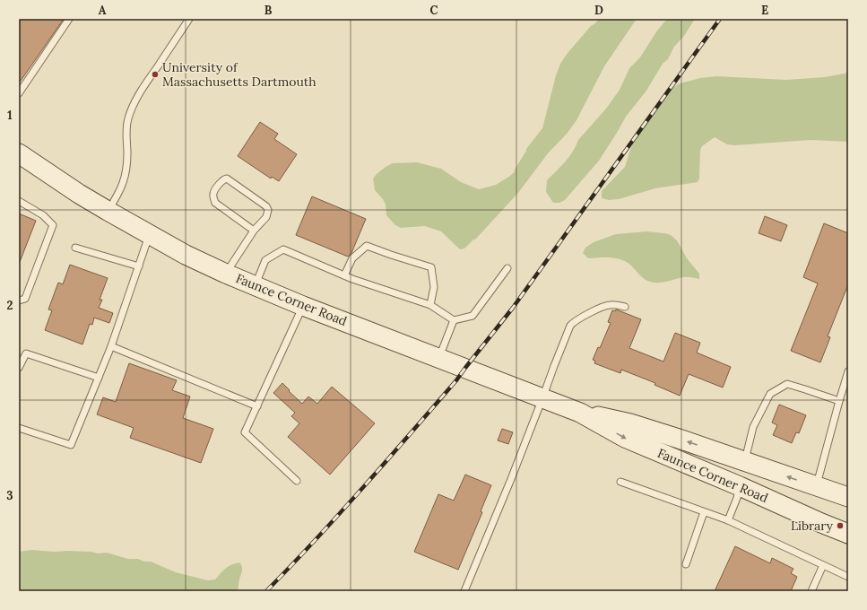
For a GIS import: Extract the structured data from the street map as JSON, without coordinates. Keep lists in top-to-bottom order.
{
  "streets": {
    "main road": ["Faunce Corner Road"]
  },
  "places": ["University of Massachusetts Dartmouth", "Library"],
  "grid": {
    "columns": [
      "A",
      "B",
      "C",
      "D",
      "E"
    ],
    "rows": ["1", "2", "3"]
  }
}
